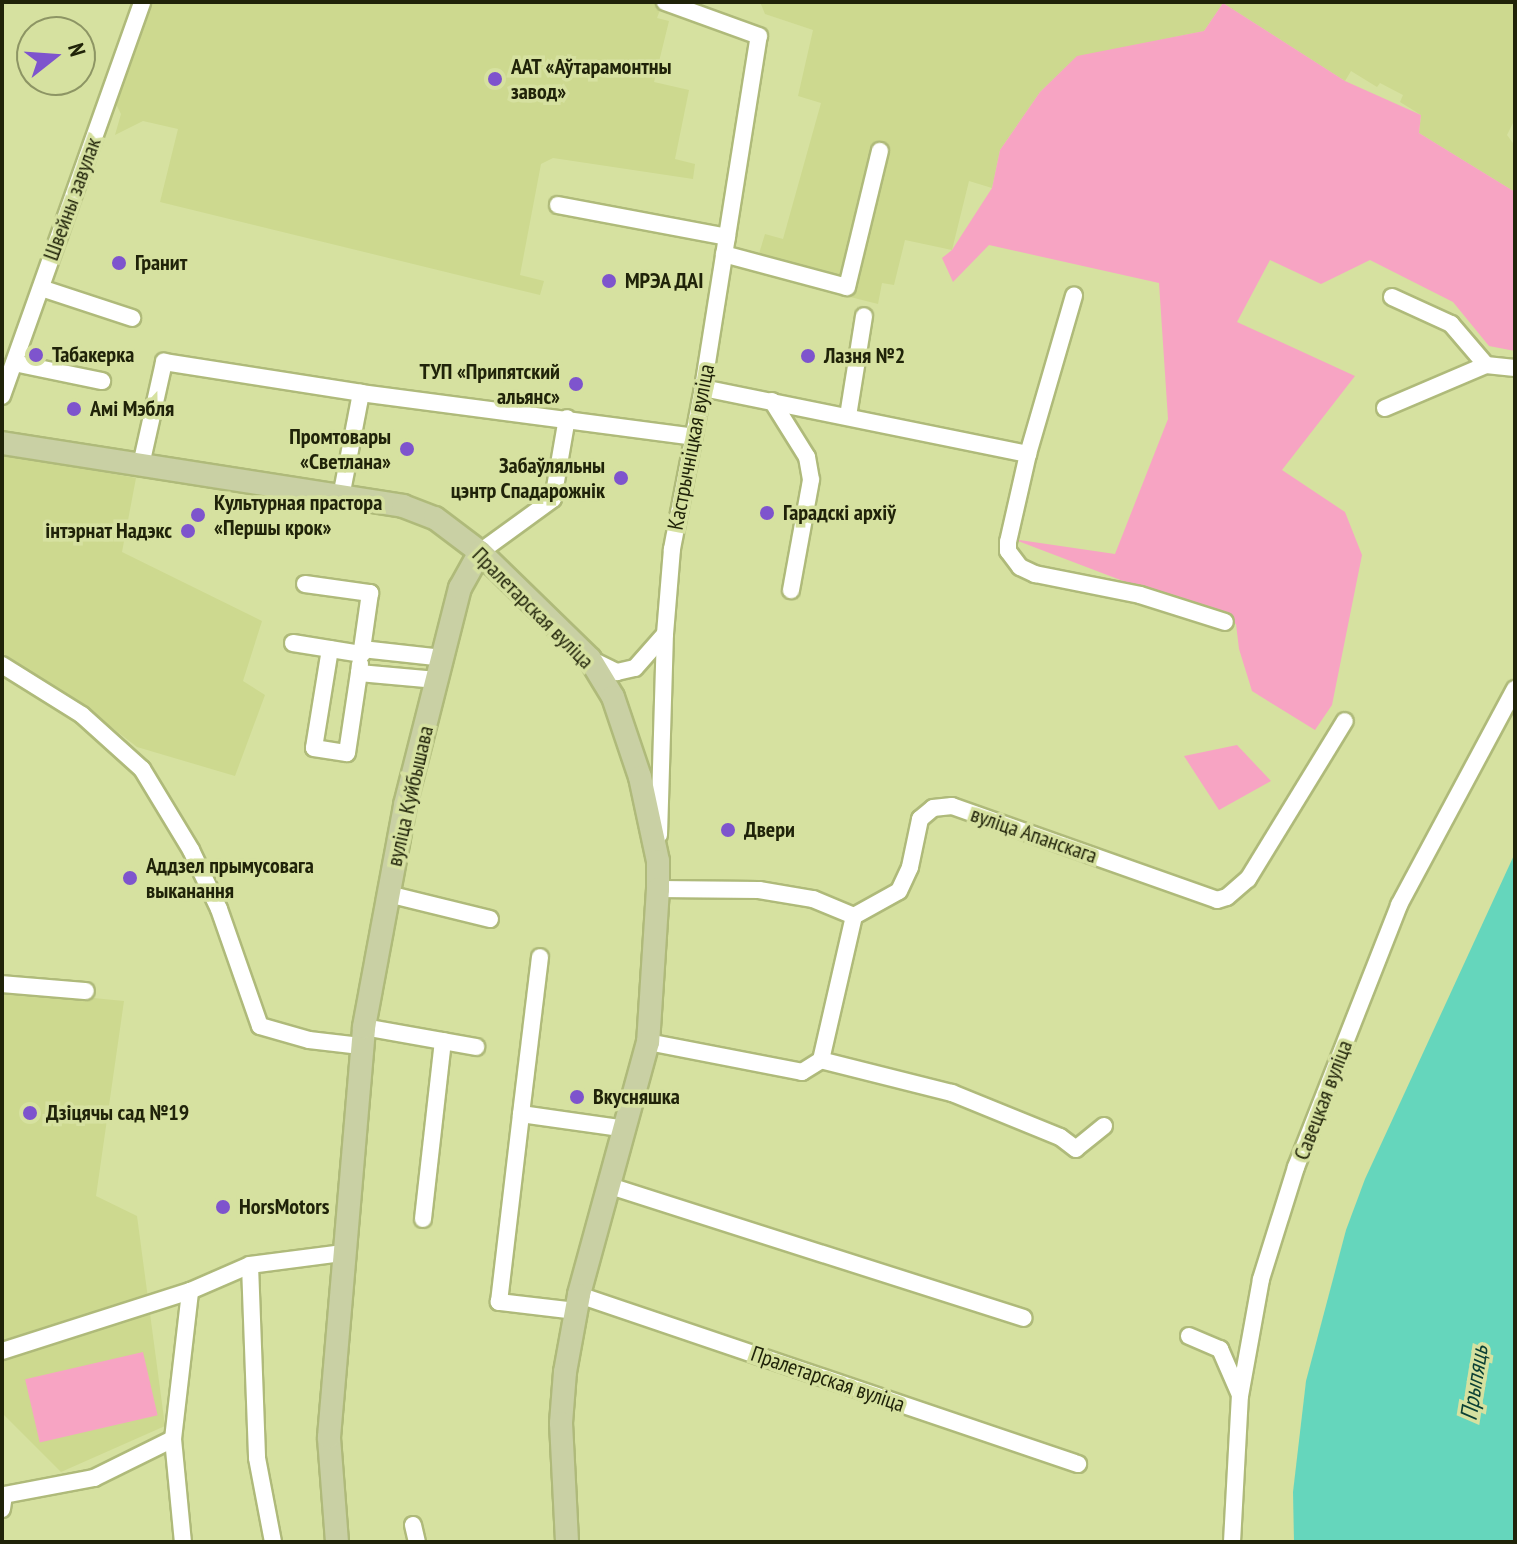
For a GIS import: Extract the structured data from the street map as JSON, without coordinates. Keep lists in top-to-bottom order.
{
  "streets": {
    "main road": ["Пралетарская вуліца", "вуліца Куйбышава"],
    "street": [
      "Швейны завулак",
      "Кастрычніцкая вуліца",
      "вуліца Апанскага",
      "Савецкая вуліца"
    ]
  },
  "crossings": [
    ["Кастрычніцкая вуліца", "Пралетарская вуліца"],
    ["Пралетарская вуліца", "вуліца Куйбышава"]
  ],
  "water": ["Прыпяць"],
  "places": [
    "ААТ «Аўтарамонтны завод»",
    "Гранит",
    "МРЭА ДАІ",
    "Табакерка",
    "Лазня №2",
    "ТУП «Припятский альянс»",
    "Амі Мэбля",
    "Промтовары «Светлана»",
    "Забаўляльны цэнтр Спадарожнік",
    "Гарадскі архіў",
    "Культурная прастора «Першы крок»",
    "інтэрнат Надэкс",
    "Двери",
    "Аддзел прымусовага выканання",
    "Вкусняшка",
    "Дзіцячы сад №19",
    "HorsMotors"
  ],
  "north": "right"
}
